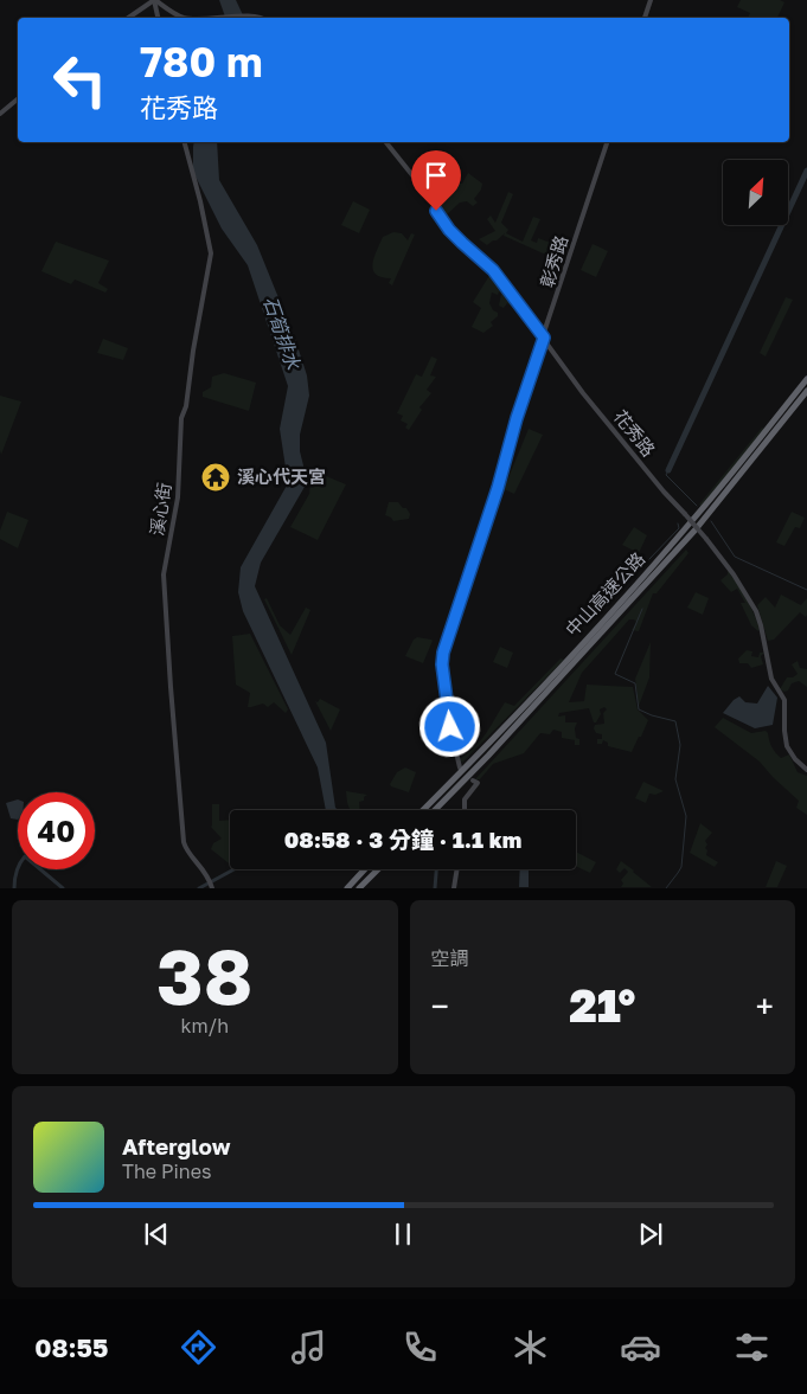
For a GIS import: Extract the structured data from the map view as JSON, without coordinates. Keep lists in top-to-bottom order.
{
  "streets": {
    "highway": ["中山高速公路"],
    "street": ["彰秀路", "花秀路", "溪心街"]
  },
  "crossings": [
    ["彰秀路", "花秀路"]
  ],
  "water": ["石筍排水"],
  "places": {
    "temple": ["溪心代天宮"]
  },
  "north": "top right",
  "page": {
    "turn": ["780 m", "花秀路"],
    "limit": "40",
    "trip": "08:58 · 3 分鐘 · 1.1 km",
    "tile": [
      ["38", "km/h"],
      "空調"
    ],
    "heat": ["−", "21°", "+"],
    "song": ["Afterglow", "The Pines"],
    "tabs": "08:55"
  }
}
